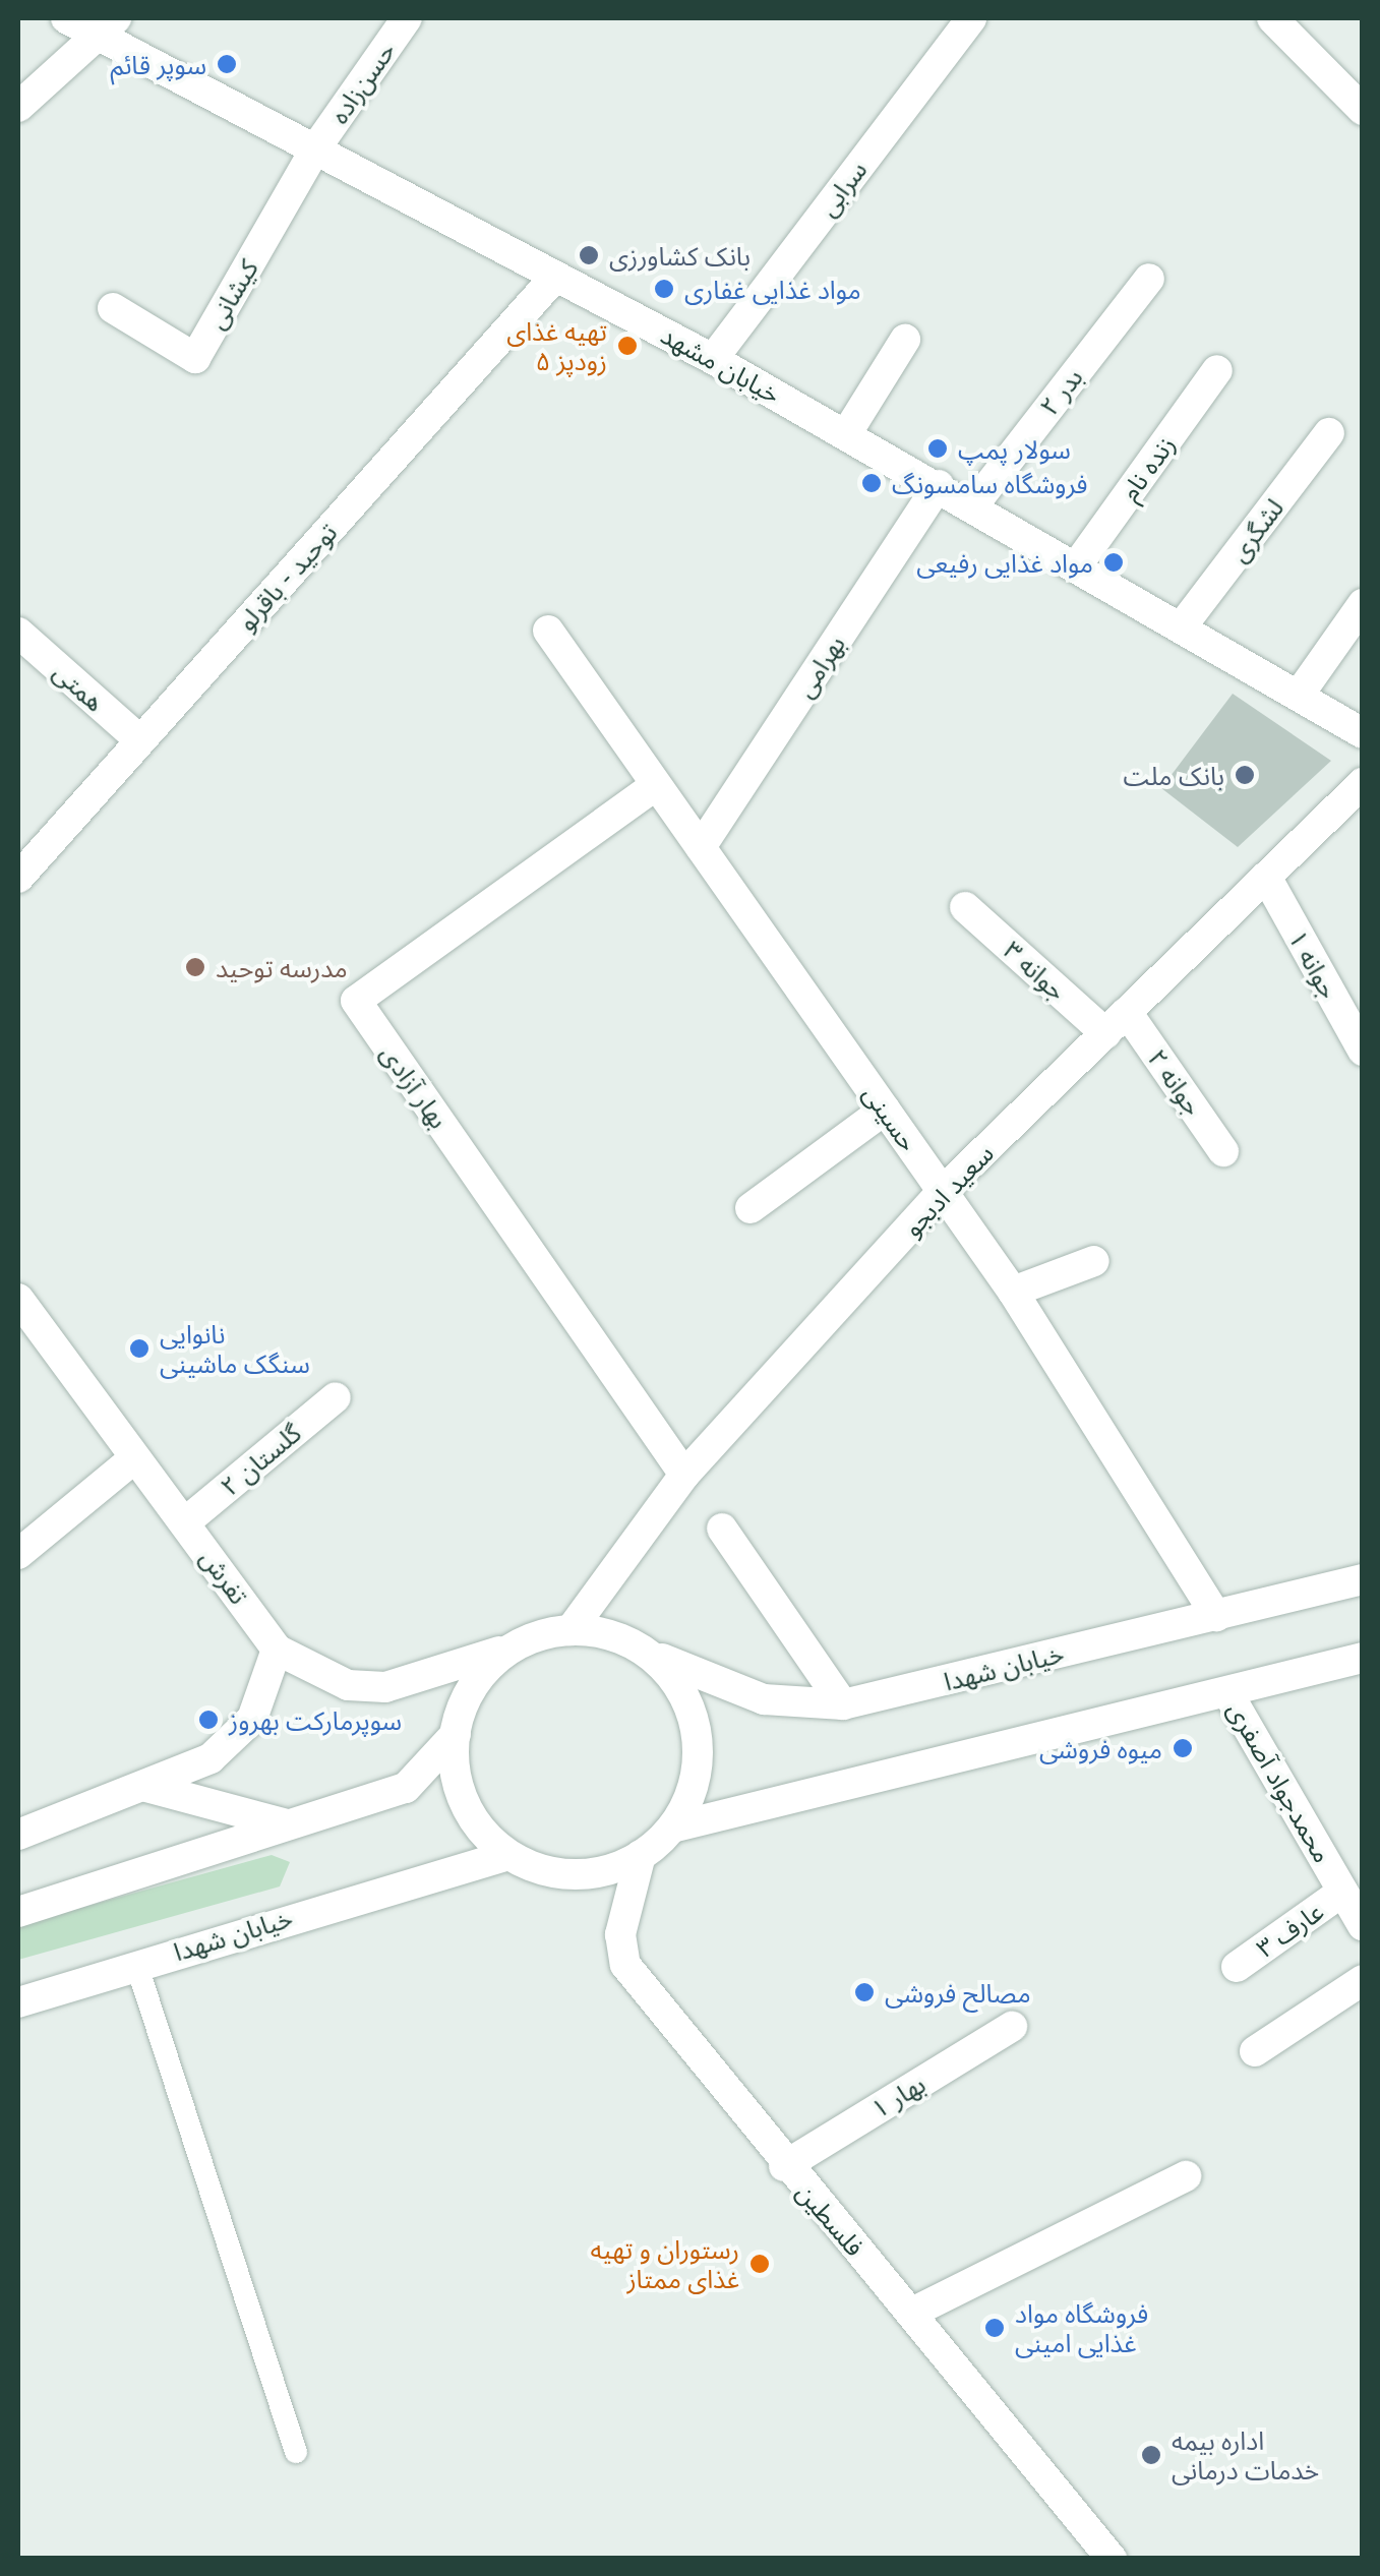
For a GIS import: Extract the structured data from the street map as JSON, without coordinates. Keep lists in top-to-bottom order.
{
  "streets": {
    "street": [
      "حسن‌زاده",
      "سرابی",
      "کیشانی",
      "خیابان مشهد",
      "بدر ۲",
      "زنده نام",
      "لشگری",
      "توحید - باقرلو",
      "بهرامی",
      "همتی",
      "جوانه ۱",
      "جوانه ۳",
      "جوانه ۲",
      "بهار آزادی",
      "حسینی",
      "سعید ادبجو",
      "گلستان ۲",
      "تفرش",
      "خیابان شهدا",
      "محمدجواد آصفری",
      "عارف ۳",
      "بهار ۱",
      "فلسطین"
    ]
  },
  "crossings": [
    ["حسن‌زاده", "کیشانی"],
    ["حسن‌زاده", "خیابان مشهد"],
    ["سرابی", "خیابان مشهد"],
    ["کیشانی", "خیابان مشهد"],
    ["خیابان مشهد", "بدر ۲"],
    ["خیابان مشهد", "زنده نام"],
    ["خیابان مشهد", "لشگری"],
    ["خیابان مشهد", "توحید - باقرلو"],
    ["خیابان مشهد", "بهرامی"],
    ["توحید - باقرلو", "همتی"],
    ["بهرامی", "حسینی"],
    ["جوانه ۱", "سعید ادبجو"],
    ["جوانه ۳", "جوانه ۲"],
    ["جوانه ۳", "سعید ادبجو"],
    ["جوانه ۲", "سعید ادبجو"],
    ["بهار آزادی", "حسینی"],
    ["بهار آزادی", "سعید ادبجو"],
    ["حسینی", "سعید ادبجو"],
    ["حسینی", "خیابان شهدا"],
    ["سعید ادبجو", "تفرش"],
    ["سعید ادبجو", "خیابان شهدا"],
    ["سعید ادبجو", "فلسطین"],
    ["گلستان ۲", "تفرش"],
    ["تفرش", "خیابان شهدا"],
    ["تفرش", "فلسطین"],
    ["خیابان شهدا", "فلسطین"],
    ["محمدجواد آصفری", "عارف ۳"],
    ["بهار ۱", "فلسطین"]
  ],
  "places": [
    "سوپر قائم",
    "بانک کشاورزی",
    "مواد غذایی غفاری",
    "تهیه غذای زودپز ۵",
    "سولار پمپ",
    "فروشگاه سامسونگ",
    "مواد غذایی رفیعی",
    "بانک ملت",
    "مدرسه توحید",
    "نانوایی سنگک ماشینی",
    "سوپرمارکت بهروز",
    "میوه فروشی",
    "مصالح فروشی",
    "رستوران و تهیه غذای ممتاز",
    "فروشگاه مواد غذایی امینی",
    "اداره بیمه خدمات درمانی"
  ]
}
